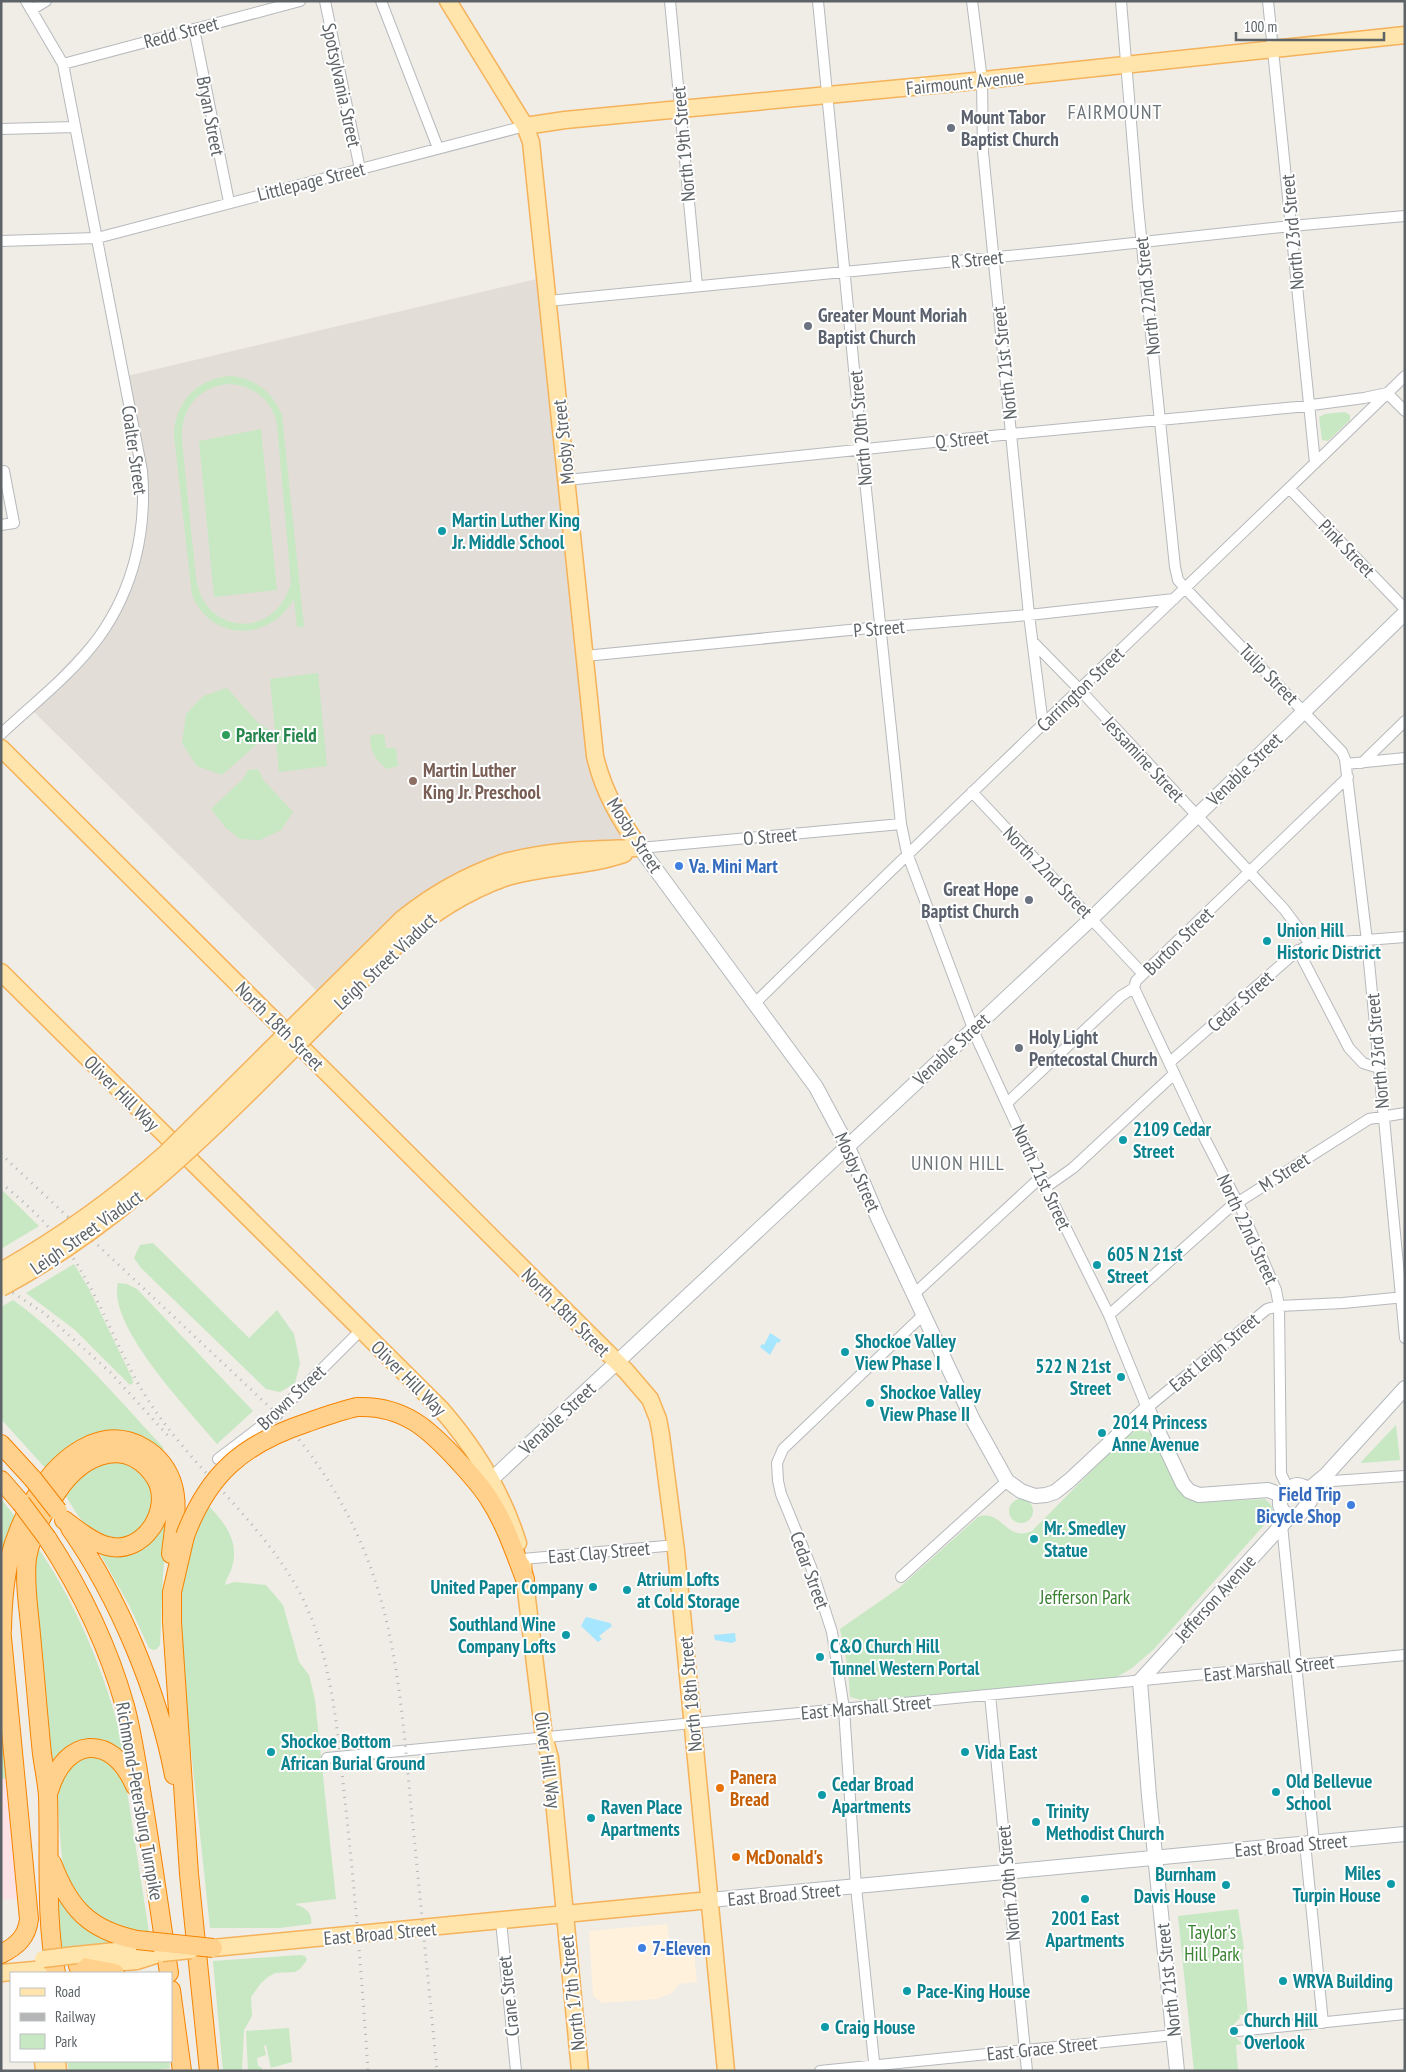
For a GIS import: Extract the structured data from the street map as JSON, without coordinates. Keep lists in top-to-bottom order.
{
  "streets": {
    "highway": ["Richmond-Petersburg Turnpike"],
    "main road": [
      "Fairmount Avenue",
      "Mosby Street",
      "Leigh Street Viaduct",
      "North 18th Street",
      "Oliver Hill Way",
      "East Broad Street",
      "North 17th Street"
    ],
    "street": [
      "Redd Street",
      "Spotsylvania Street",
      "Bryan Street",
      "North 19th Street",
      "Littlepage Street",
      "North 23rd Street",
      "R Street",
      "North 22nd Street",
      "North 21st Street",
      "North 20th Street",
      "Q Street",
      "Coalter Street",
      "Pink Street",
      "P Street",
      "Tulip Street",
      "Carrington Street",
      "Jessamine Street",
      "Venable Street",
      "O Street",
      "Burton Street",
      "Cedar Street",
      "M Street",
      "East Leigh Street",
      "Brown Street",
      "East Clay Street",
      "Jefferson Avenue",
      "East Marshall Street",
      "Crane Street",
      "East Grace Street"
    ]
  },
  "crossings": [
    ["Redd Street", "Bryan Street"],
    ["Redd Street", "Coalter Street"],
    ["Fairmount Avenue", "North 19th Street"],
    ["Fairmount Avenue", "Littlepage Street"],
    ["Fairmount Avenue", "North 23rd Street"],
    ["Fairmount Avenue", "North 22nd Street"],
    ["Fairmount Avenue", "North 21st Street"],
    ["Fairmount Avenue", "North 20th Street"],
    ["Fairmount Avenue", "Mosby Street"],
    ["Spotsylvania Street", "Littlepage Street"],
    ["Bryan Street", "Littlepage Street"],
    ["North 19th Street", "R Street"],
    ["Littlepage Street", "Mosby Street"],
    ["Littlepage Street", "Coalter Street"],
    ["North 23rd Street", "R Street"],
    ["North 23rd Street", "Q Street"],
    ["North 23rd Street", "Tulip Street"],
    ["North 23rd Street", "Carrington Street"],
    ["North 23rd Street", "Burton Street"],
    ["North 23rd Street", "Cedar Street"],
    ["North 23rd Street", "M Street"],
    ["North 23rd Street", "East Leigh Street"],
    ["R Street", "North 22nd Street"],
    ["R Street", "North 21st Street"],
    ["R Street", "North 20th Street"],
    ["R Street", "Mosby Street"],
    ["North 22nd Street", "North 21st Street"],
    ["North 22nd Street", "Q Street"],
    ["North 22nd Street", "Tulip Street"],
    ["North 22nd Street", "Carrington Street"],
    ["North 22nd Street", "Venable Street"],
    ["North 22nd Street", "Burton Street"],
    ["North 22nd Street", "Cedar Street"],
    ["North 22nd Street", "M Street"],
    ["North 22nd Street", "East Leigh Street"],
    ["North 21st Street", "North 20th Street"],
    ["North 21st Street", "Q Street"],
    ["North 21st Street", "P Street"],
    ["North 21st Street", "Carrington Street"],
    ["North 21st Street", "Jessamine Street"],
    ["North 21st Street", "Venable Street"],
    ["North 21st Street", "Burton Street"],
    ["North 21st Street", "M Street"],
    ["North 21st Street", "East Leigh Street"],
    ["North 21st Street", "Jefferson Avenue"],
    ["North 21st Street", "East Marshall Street"],
    ["North 21st Street", "East Broad Street"],
    ["North 21st Street", "East Grace Street"],
    ["North 20th Street", "Q Street"],
    ["North 20th Street", "P Street"],
    ["North 20th Street", "Carrington Street"],
    ["North 20th Street", "O Street"],
    ["North 20th Street", "East Marshall Street"],
    ["North 20th Street", "East Broad Street"],
    ["North 20th Street", "East Grace Street"],
    ["Q Street", "Mosby Street"],
    ["Q Street", "Carrington Street"],
    ["Mosby Street", "P Street"],
    ["Mosby Street", "Carrington Street"],
    ["Mosby Street", "Venable Street"],
    ["Mosby Street", "O Street"],
    ["Mosby Street", "Leigh Street Viaduct"],
    ["Mosby Street", "Cedar Street"],
    ["Pink Street", "Carrington Street"],
    ["P Street", "Carrington Street"],
    ["Tulip Street", "Carrington Street"],
    ["Tulip Street", "Venable Street"],
    ["Carrington Street", "Jessamine Street"],
    ["Jessamine Street", "Venable Street"],
    ["Jessamine Street", "Burton Street"],
    ["Jessamine Street", "Cedar Street"],
    ["Venable Street", "North 18th Street"],
    ["Venable Street", "Oliver Hill Way"],
    ["O Street", "Leigh Street Viaduct"],
    ["Cedar Street", "East Marshall Street"],
    ["Cedar Street", "East Broad Street"],
    ["North 18th Street", "East Clay Street"],
    ["North 18th Street", "East Marshall Street"],
    ["North 18th Street", "East Broad Street"],
    ["Oliver Hill Way", "Brown Street"],
    ["Oliver Hill Way", "East Clay Street"],
    ["Oliver Hill Way", "East Marshall Street"],
    ["Oliver Hill Way", "East Broad Street"],
    ["Oliver Hill Way", "North 17th Street"],
    ["Jefferson Avenue", "East Marshall Street"],
    ["East Broad Street", "North 17th Street"],
    ["East Broad Street", "Crane Street"]
  ],
  "districts": ["FAIRMOUNT", "UNION HILL"],
  "parks": ["Jefferson Park", "Taylor's Hill Park"],
  "places": [
    "Mount Tabor Baptist Church",
    "Greater Mount Moriah Baptist Church",
    "Martin Luther King Jr. Middle School",
    "Parker Field",
    "Martin Luther King Jr. Preschool",
    "Va. Mini Mart",
    "Great Hope Baptist Church",
    "Union Hill Historic District",
    "Holy Light Pentecostal Church",
    "2109 Cedar Street",
    "605 N 21st Street",
    "Shockoe Valley View Phase I",
    "522 N 21st Street",
    "Shockoe Valley View Phase II",
    "2014 Princess Anne Avenue",
    "Field Trip Bicycle Shop",
    "Mr. Smedley Statue",
    "United Paper Company",
    "Atrium Lofts at Cold Storage",
    "Southland Wine Company Lofts",
    "C&O Church Hill Tunnel Western Portal",
    "Shockoe Bottom African Burial Ground",
    "Vida East",
    "Panera Bread",
    "Old Bellevue School",
    "Cedar Broad Apartments",
    "Raven Place Apartments",
    "Trinity Methodist Church",
    "McDonald's",
    "Miles Turpin House",
    "Burnham Davis House",
    "2001 East Apartments",
    "7-Eleven",
    "WRVA Building",
    "Pace-King House",
    "Craig House",
    "Church Hill Overlook"
  ],
  "legend": ["Road", "Railway", "Park"],
  "scale_bar": "100 m"
}
